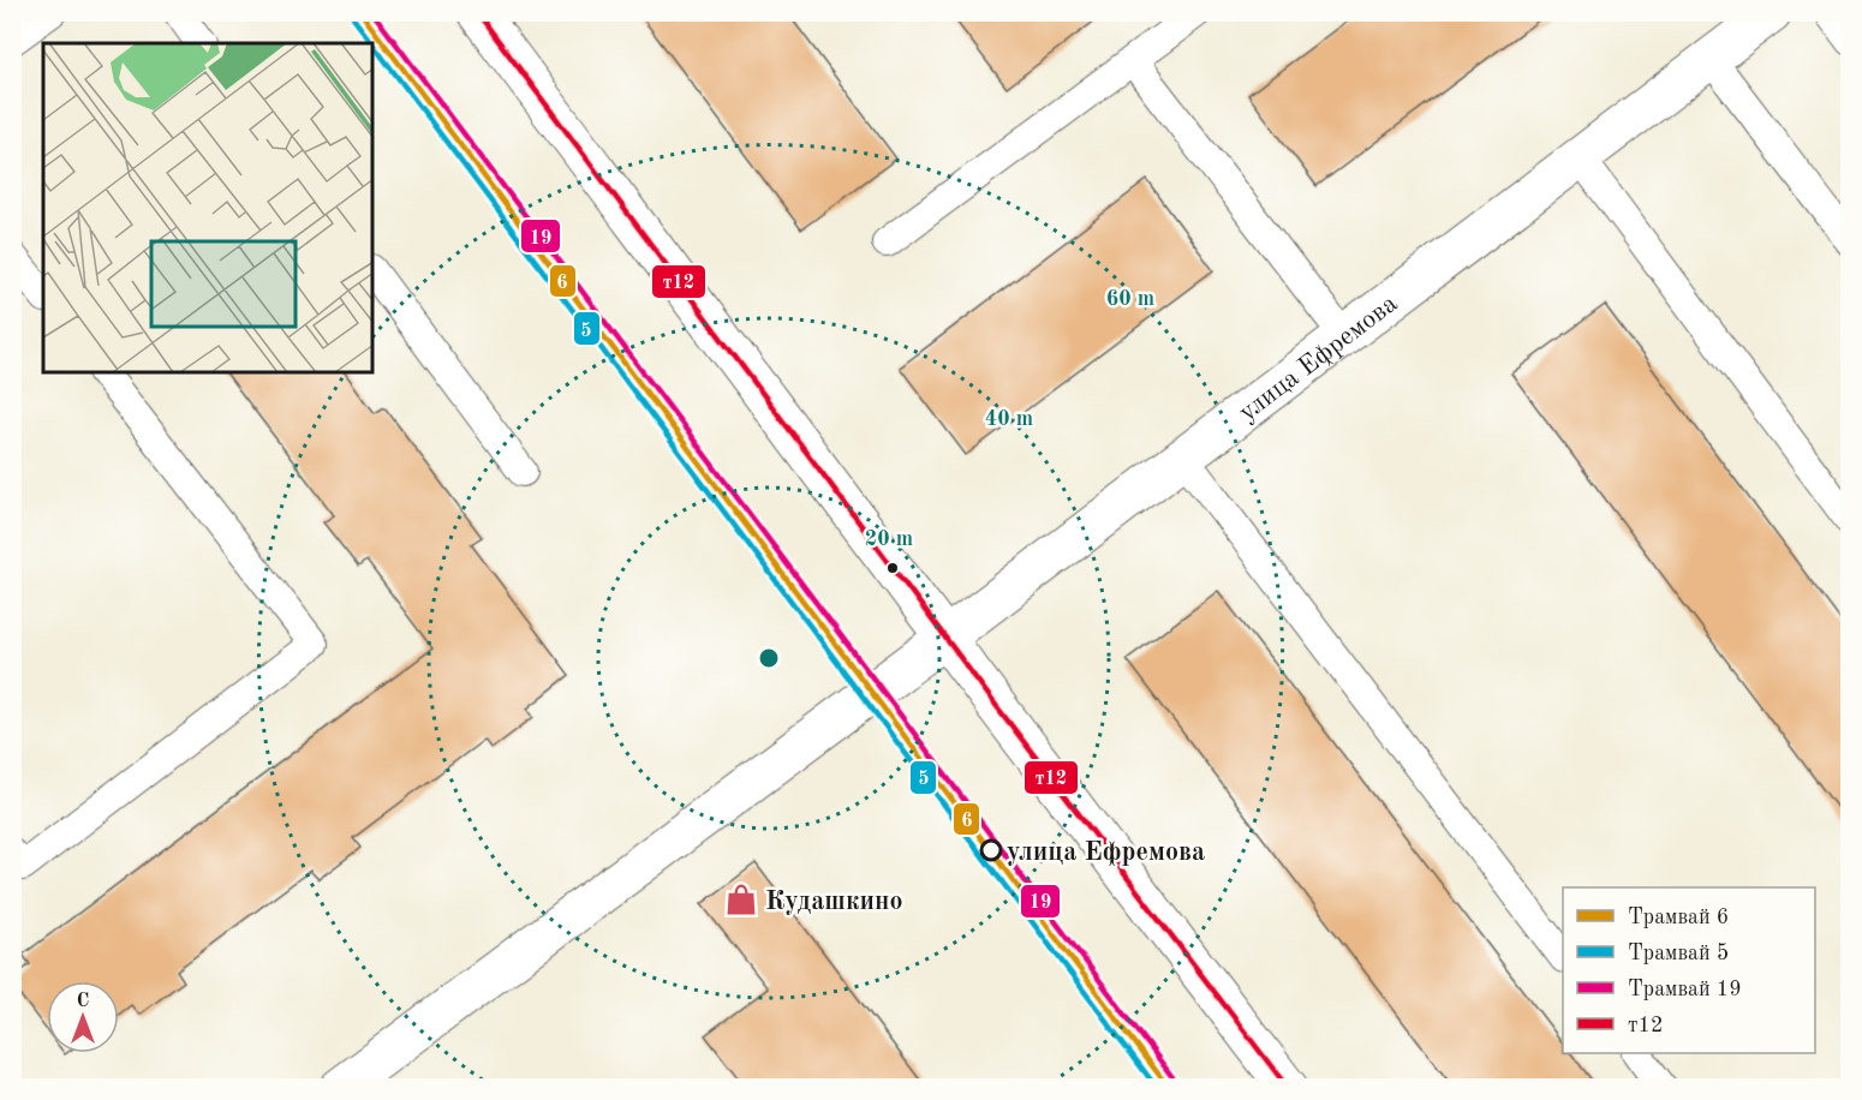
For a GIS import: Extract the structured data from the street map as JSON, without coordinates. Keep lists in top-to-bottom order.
{
  "streets": {
    "street": ["улица Ефремова"]
  },
  "places": {
    "other": ["улица Ефремова"],
    "shop": ["Кудашкино"]
  },
  "lines": [
    "tram line 6",
    "tram line 19",
    "transit line т12",
    "tram line 5"
  ],
  "legend": [
    "Трамвай 6",
    "Трамвай 5",
    "Трамвай 19",
    "т12"
  ],
  "north": "top",
  "rings": ["60 m", "40 m", "20 m"]
}
